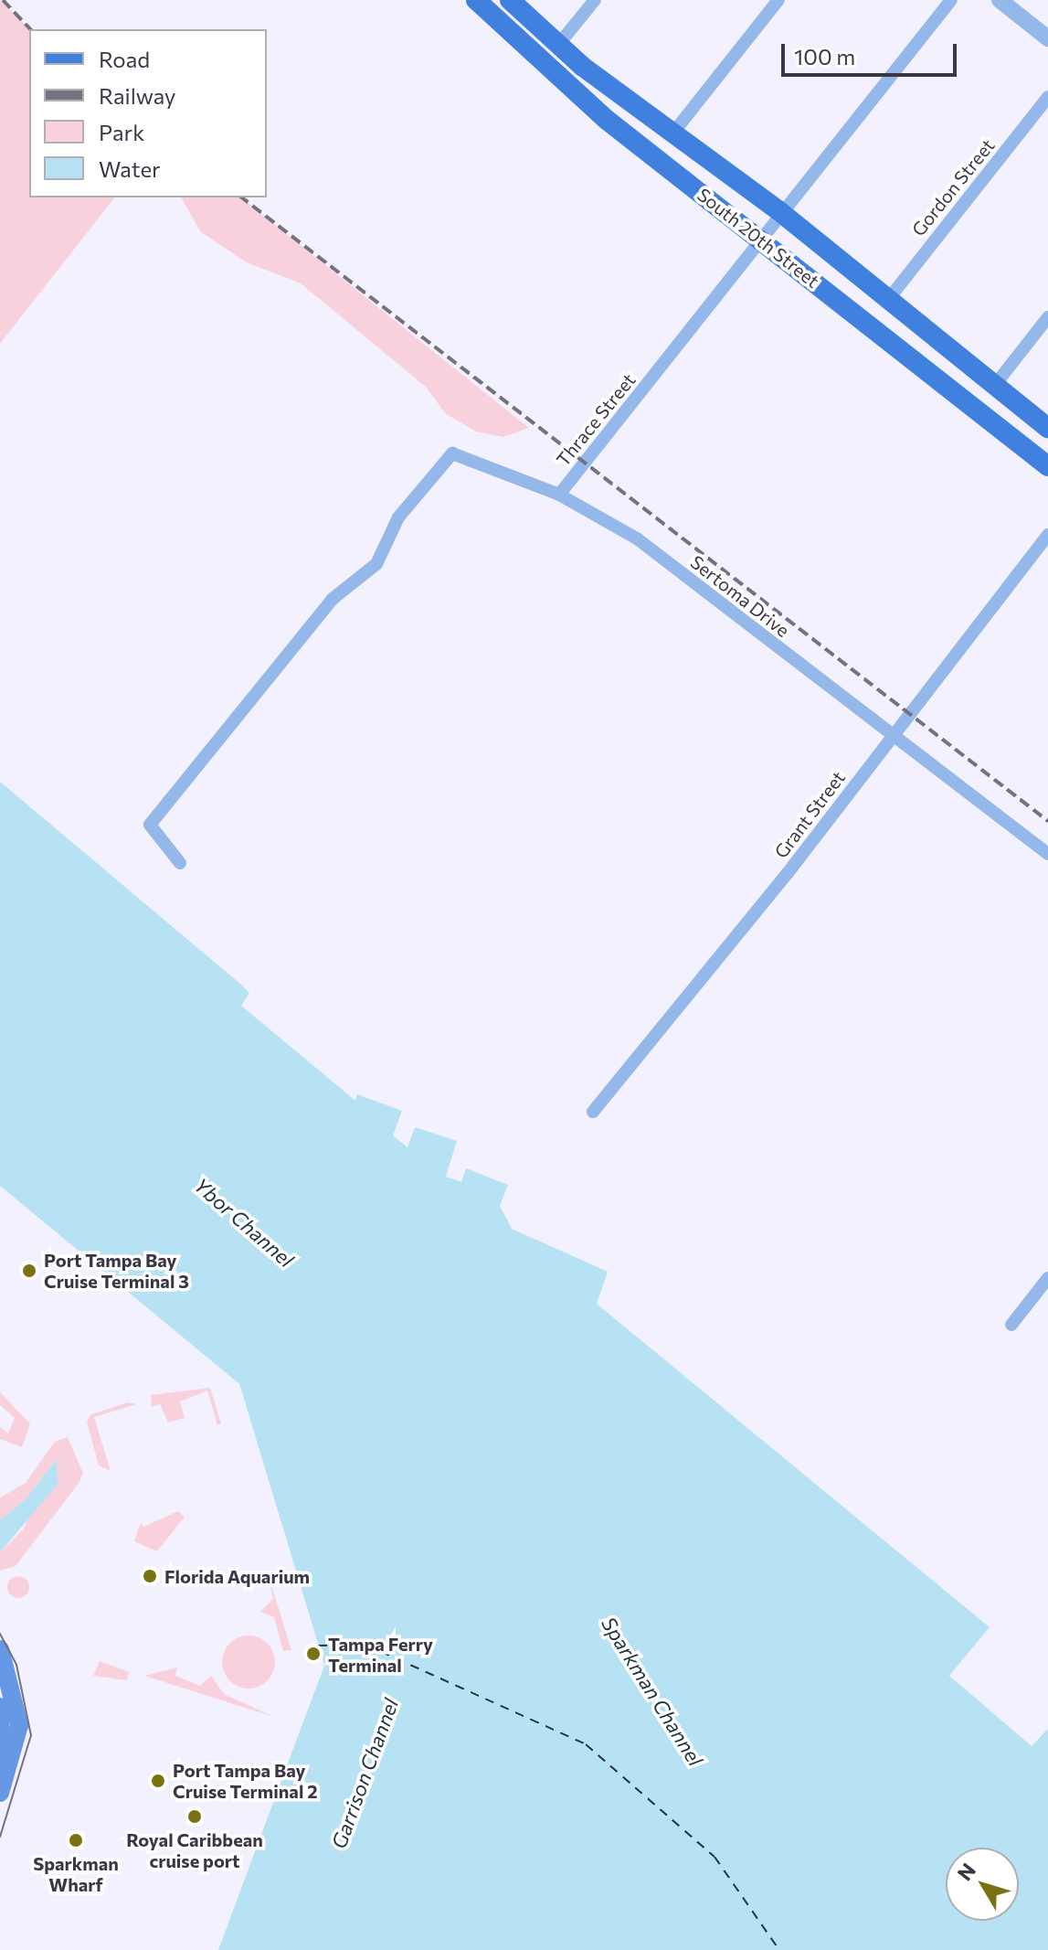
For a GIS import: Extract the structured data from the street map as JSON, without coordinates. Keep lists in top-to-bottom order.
{
  "streets": {
    "main road": ["South 20th Street"],
    "street": [
      "Gordon Street",
      "Thrace Street",
      "Sertoma Drive",
      "Grant Street"
    ]
  },
  "crossings": [
    ["Gordon Street", "South 20th Street"],
    ["South 20th Street", "Thrace Street"],
    ["Thrace Street", "Sertoma Drive"],
    ["Sertoma Drive", "Grant Street"]
  ],
  "water": ["Ybor Channel", "Sparkman Channel", "Garrison Channel"],
  "places": [
    "Port Tampa Bay Cruise Terminal 3",
    "Florida Aquarium",
    "Tampa Ferry Terminal",
    "Port Tampa Bay Cruise Terminal 2",
    "Royal Caribbean cruise port",
    "Sparkman Wharf"
  ],
  "legend": [
    "Road",
    "Railway",
    "Park",
    "Water"
  ],
  "scale_bar": "100 m",
  "north": "top left"
}
